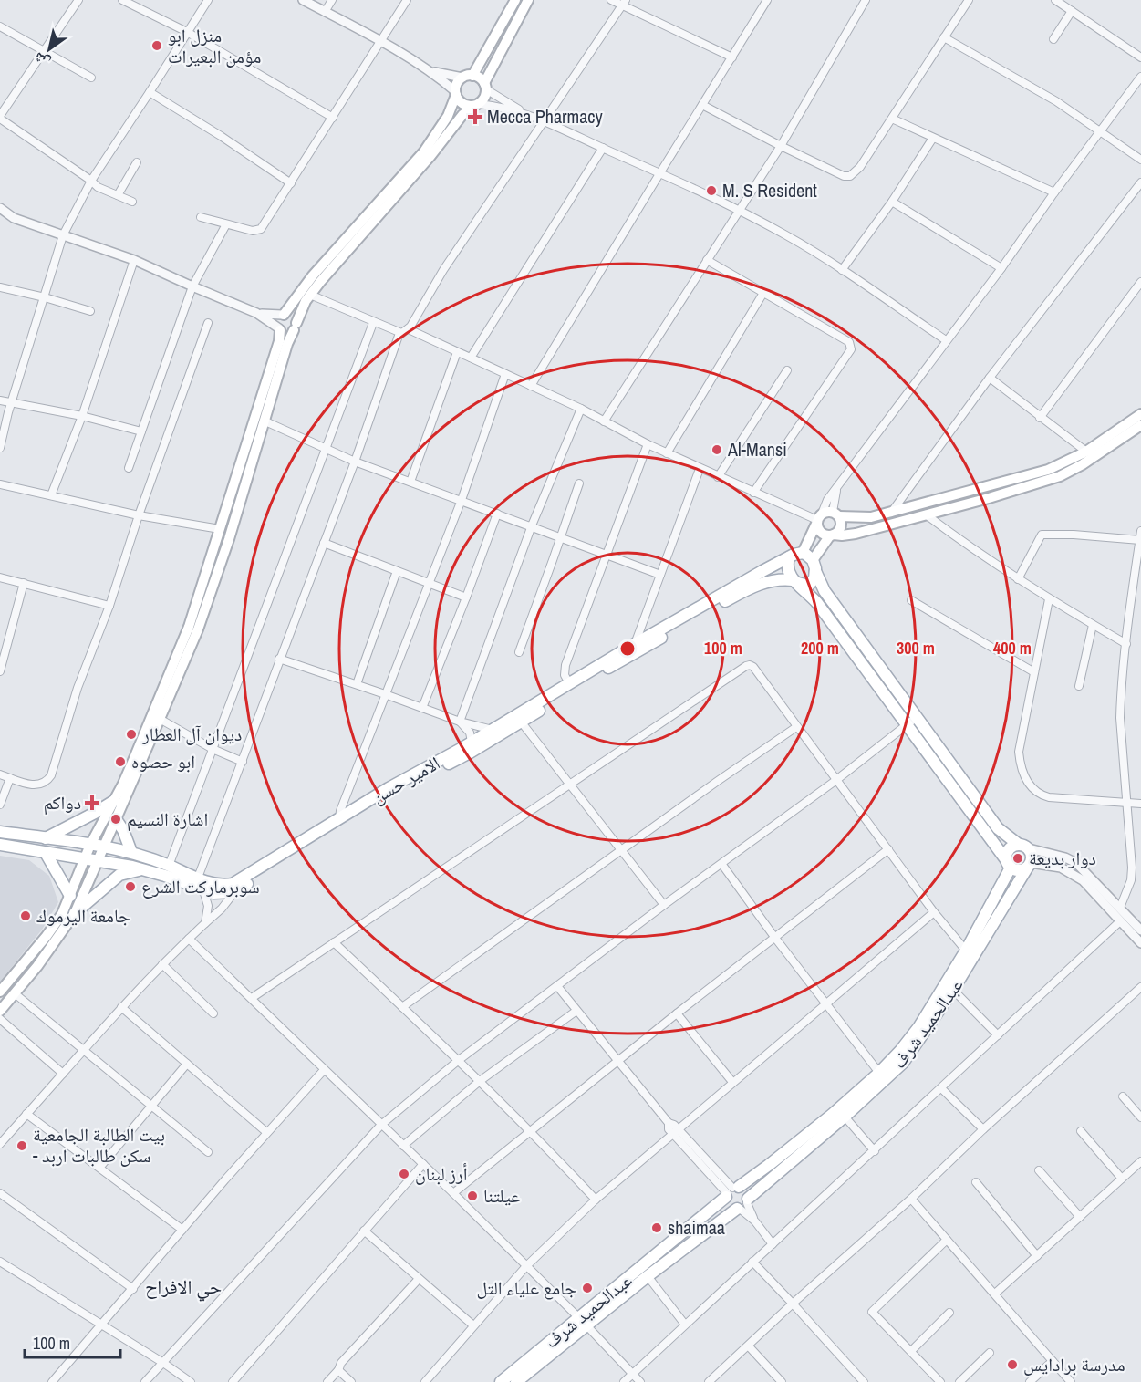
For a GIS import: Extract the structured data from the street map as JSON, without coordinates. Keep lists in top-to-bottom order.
{
  "streets": {
    "main road": ["الامير حسن", "عبدالحميد شرف"]
  },
  "districts": ["حي الافراح"],
  "places": {
    "other": [
      "منزل ابو مؤمن البعيرات",
      "M. S Resident",
      "Al-Mansi",
      "ديوان آل العطار",
      "ابو حصوه",
      "اشارة النسيم",
      "دوار بديعة",
      "سوبرماركت الشرع",
      "جامعة اليرموك",
      "بيت الطالبة الجامعية - سكن طالبات اربد",
      "أرز لبنان",
      "عيلتنا",
      "shaimaa",
      "جامع علياء التل",
      "مدرسة برادايس"
    ],
    "health": ["Mecca Pharmacy", "دواكم"]
  },
  "scale_bar": "100 m",
  "north": "bottom left",
  "rings": [
    "100 m",
    "200 m",
    "300 m",
    "400 m"
  ]
}
